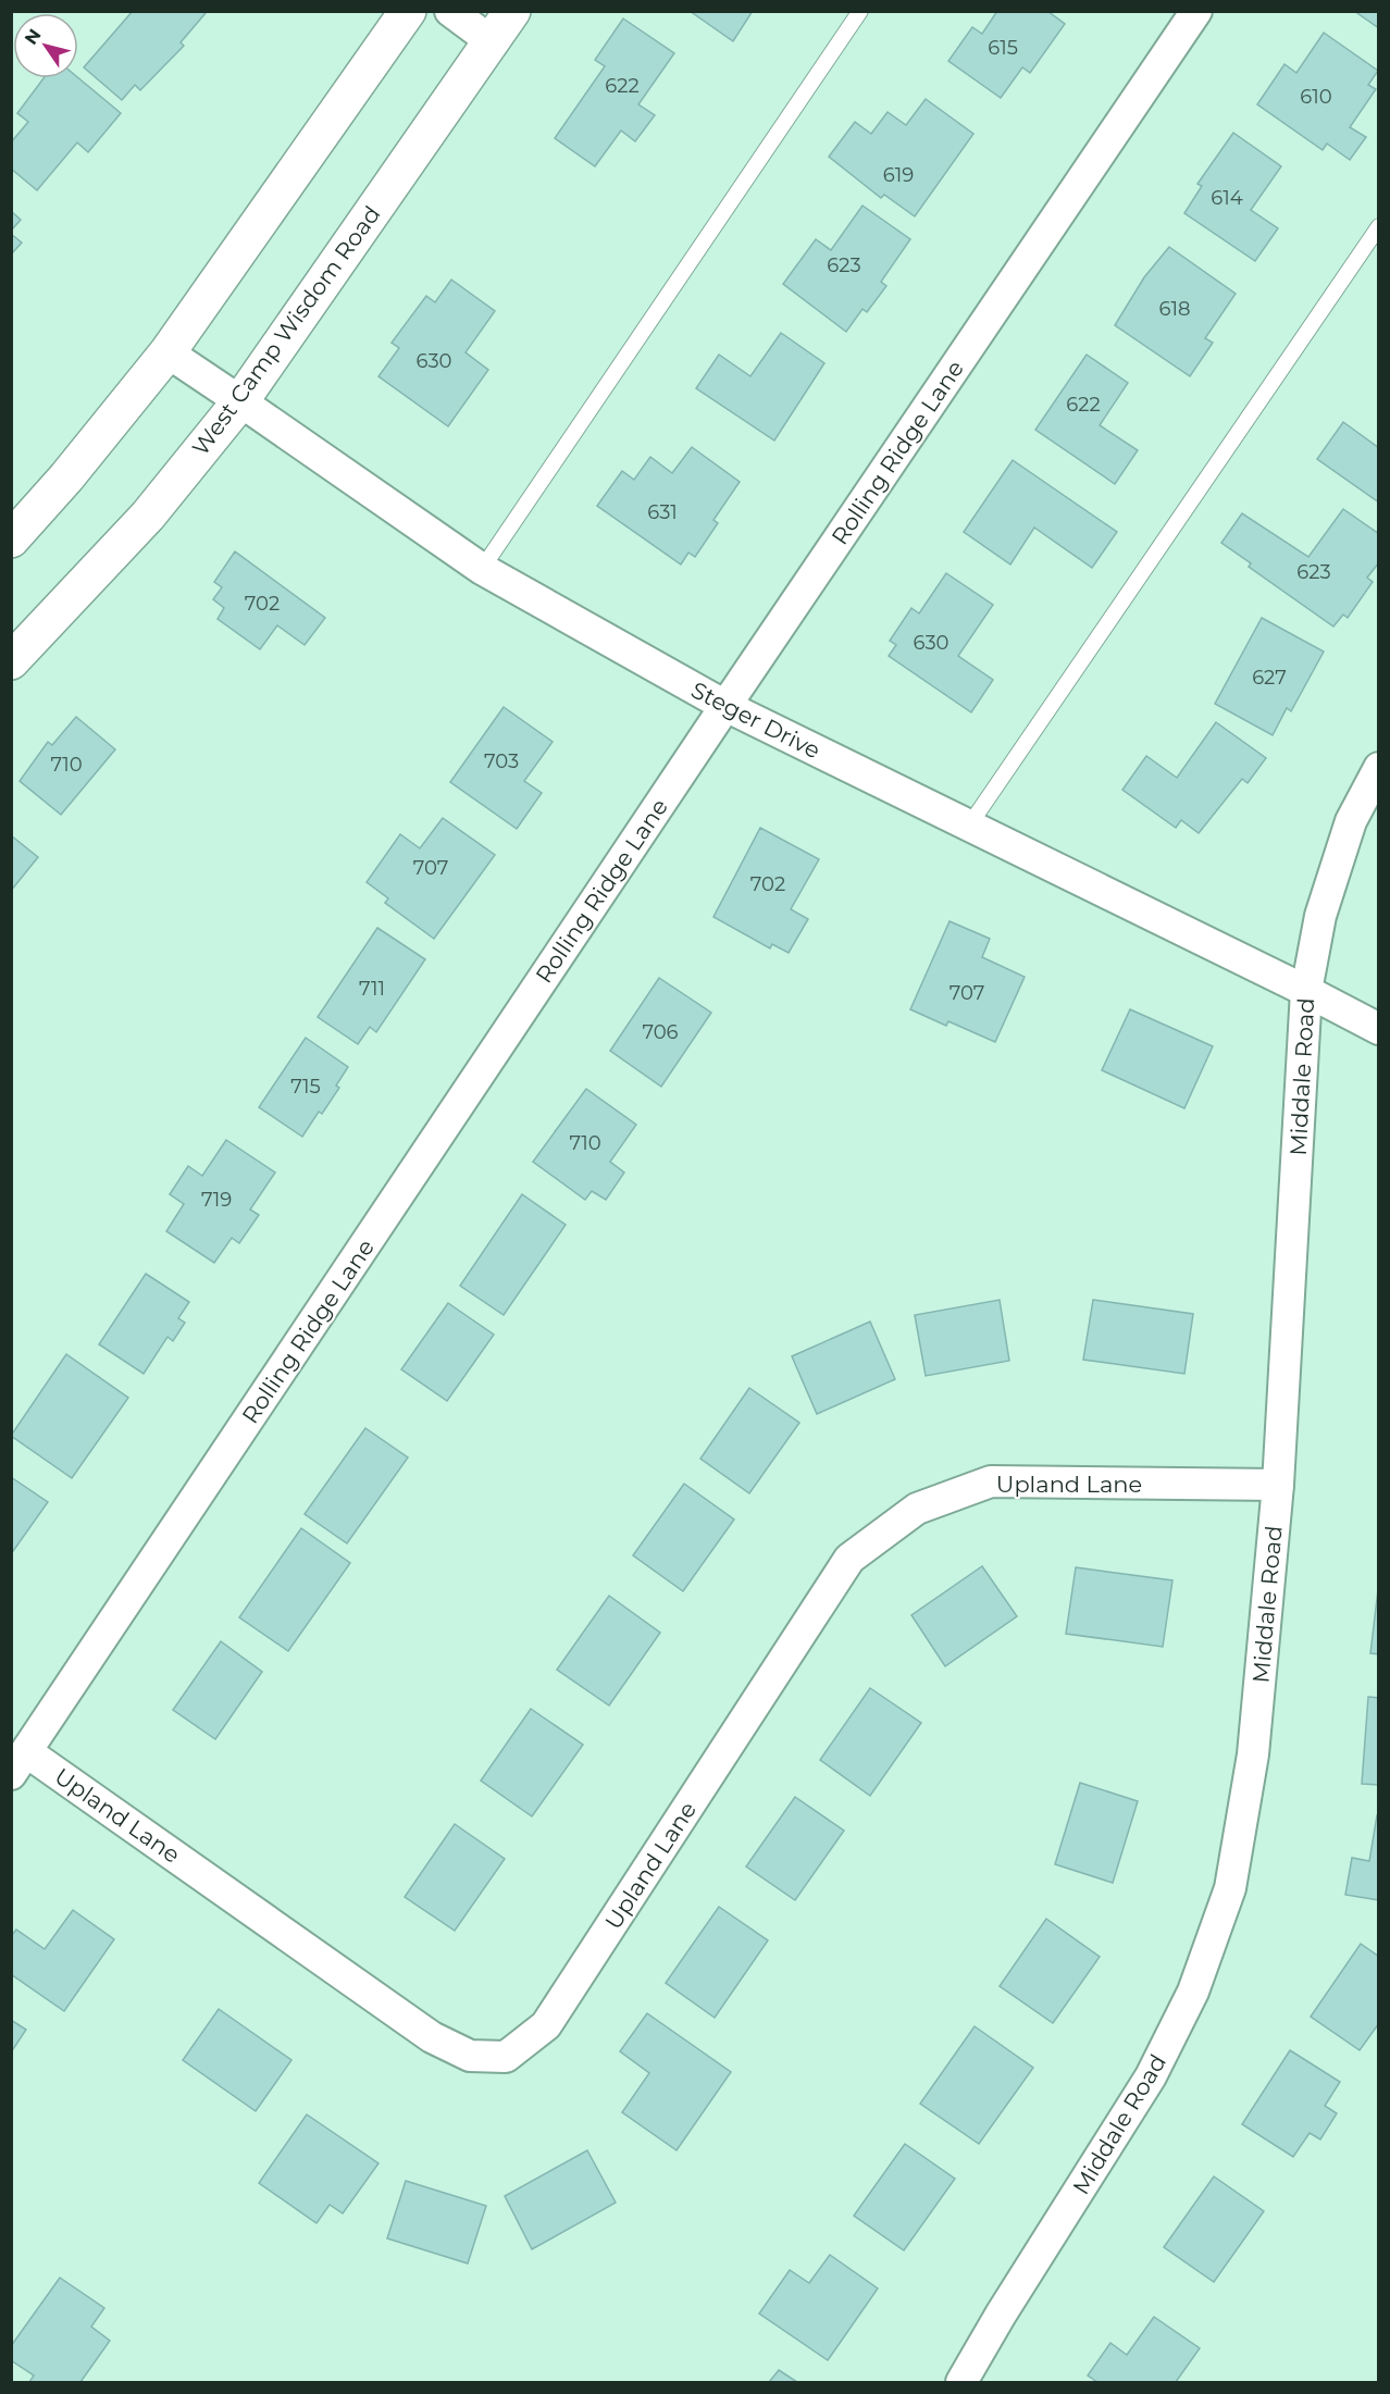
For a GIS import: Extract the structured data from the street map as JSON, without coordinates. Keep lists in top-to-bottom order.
{
  "streets": {
    "main road": ["West Camp Wisdom Road"],
    "street": [
      "Rolling Ridge Lane",
      "Steger Drive",
      "Middale Road",
      "Upland Lane"
    ]
  },
  "crossings": [
    ["West Camp Wisdom Road", "Steger Drive"],
    ["Rolling Ridge Lane", "Steger Drive"],
    ["Rolling Ridge Lane", "Upland Lane"],
    ["Steger Drive", "Middale Road"],
    ["Middale Road", "Upland Lane"]
  ],
  "house_numbers": [
    "615",
    "622",
    "610",
    "619",
    "614",
    "623",
    "618",
    "630",
    "622",
    "631",
    "623",
    "702",
    "630",
    "627",
    "703",
    "710",
    "707",
    "702",
    "711",
    "707",
    "706",
    "715",
    "710",
    "719"
  ],
  "north": "top left"
}
